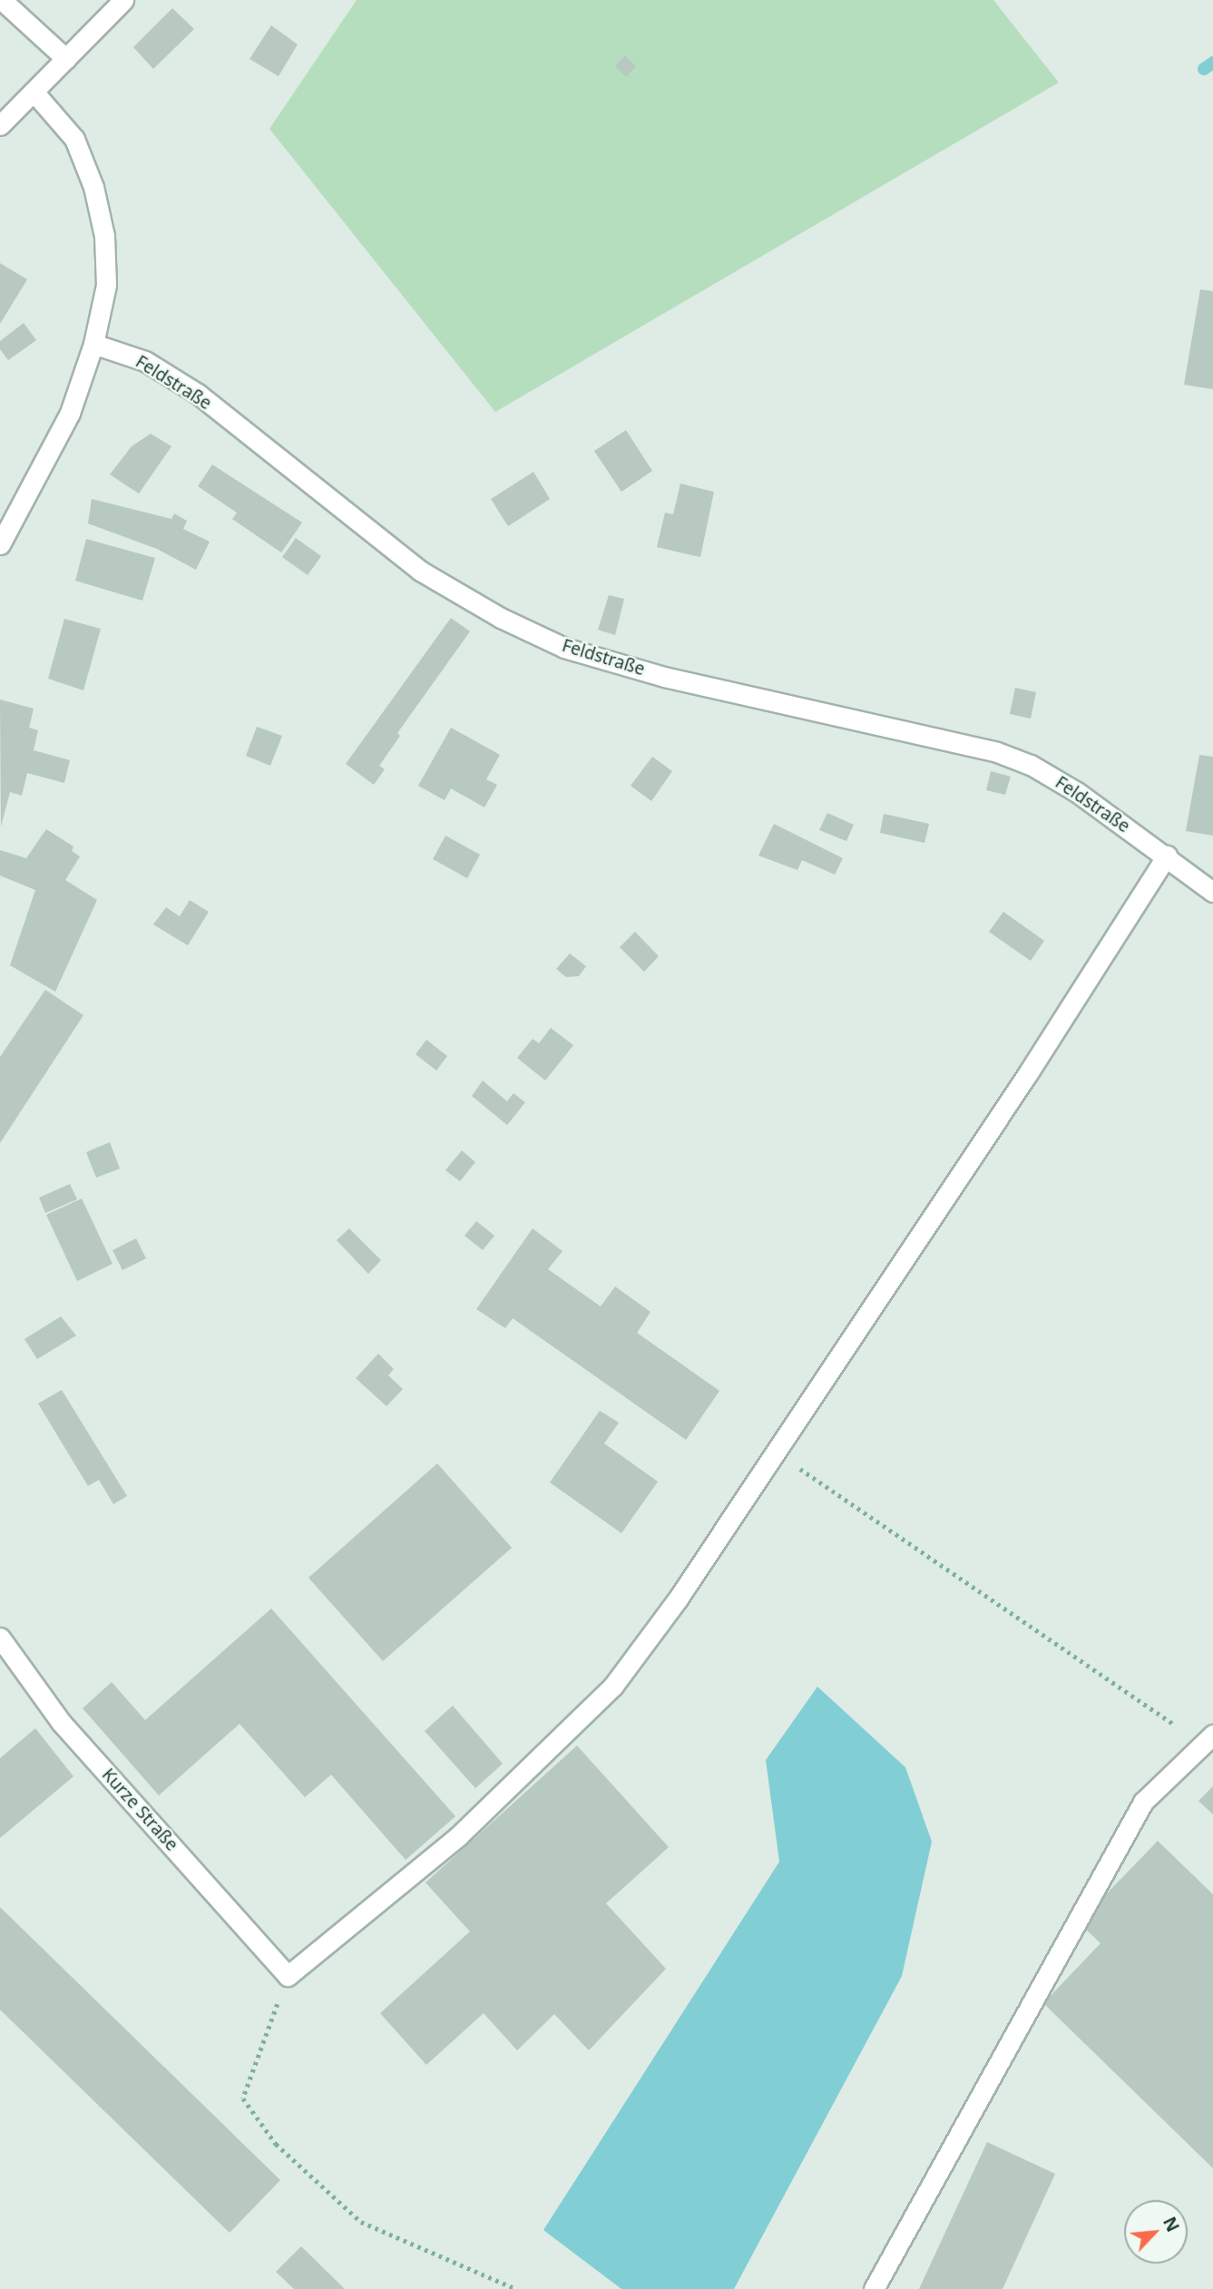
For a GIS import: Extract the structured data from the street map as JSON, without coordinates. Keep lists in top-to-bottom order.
{
  "streets": {
    "street": ["Feldstraße", "Kurze Straße"]
  },
  "north": "top right"
}
